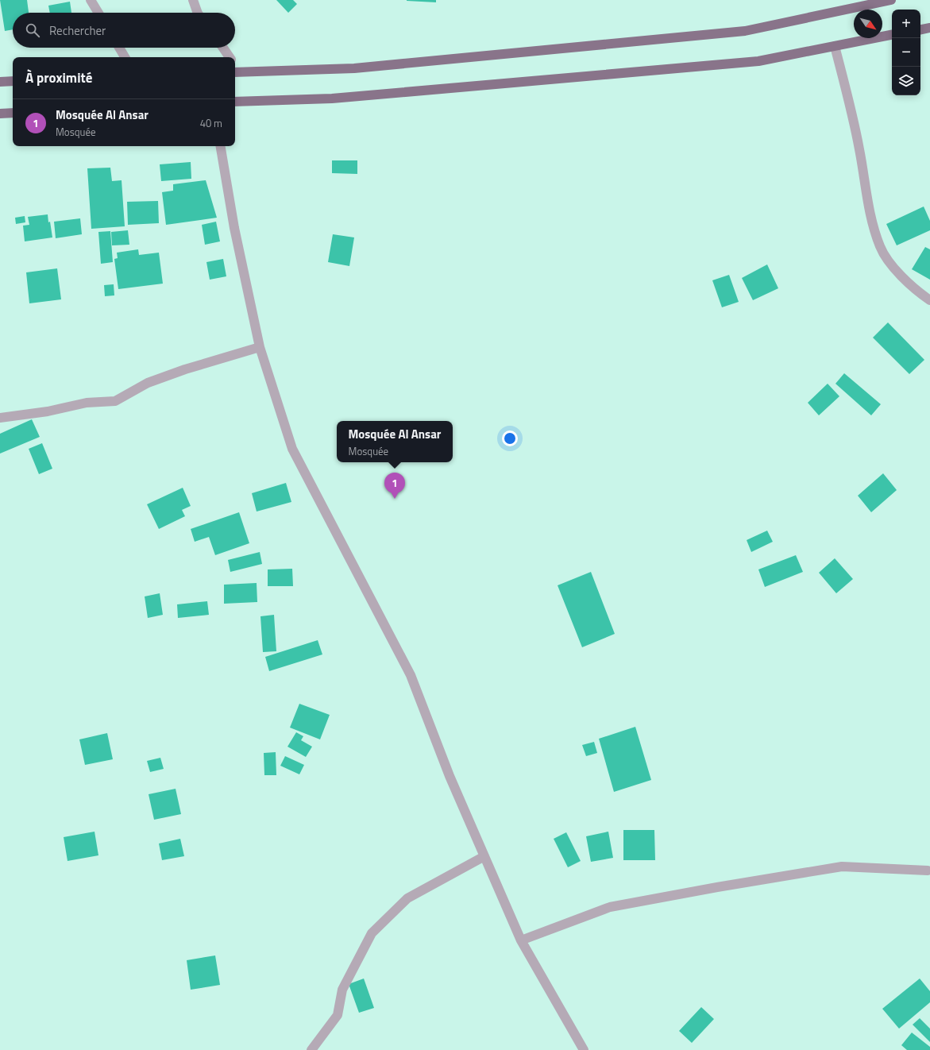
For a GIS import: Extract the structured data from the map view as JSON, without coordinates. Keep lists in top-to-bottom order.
{
  "north": "bottom right",
  "page": {
    "map_buttons": ["+", "−"],
    "search": "Rechercher",
    "heading": "À proximité",
    "list": [
      {
        "mark": "1",
        "name": "Mosquée Al Ansar",
        "note": "Mosquée",
        "value": "40 m"
      }
    ],
    "popup": ["Mosquée Al Ansar", "Mosquée"],
    "pins": "1"
  }
}
